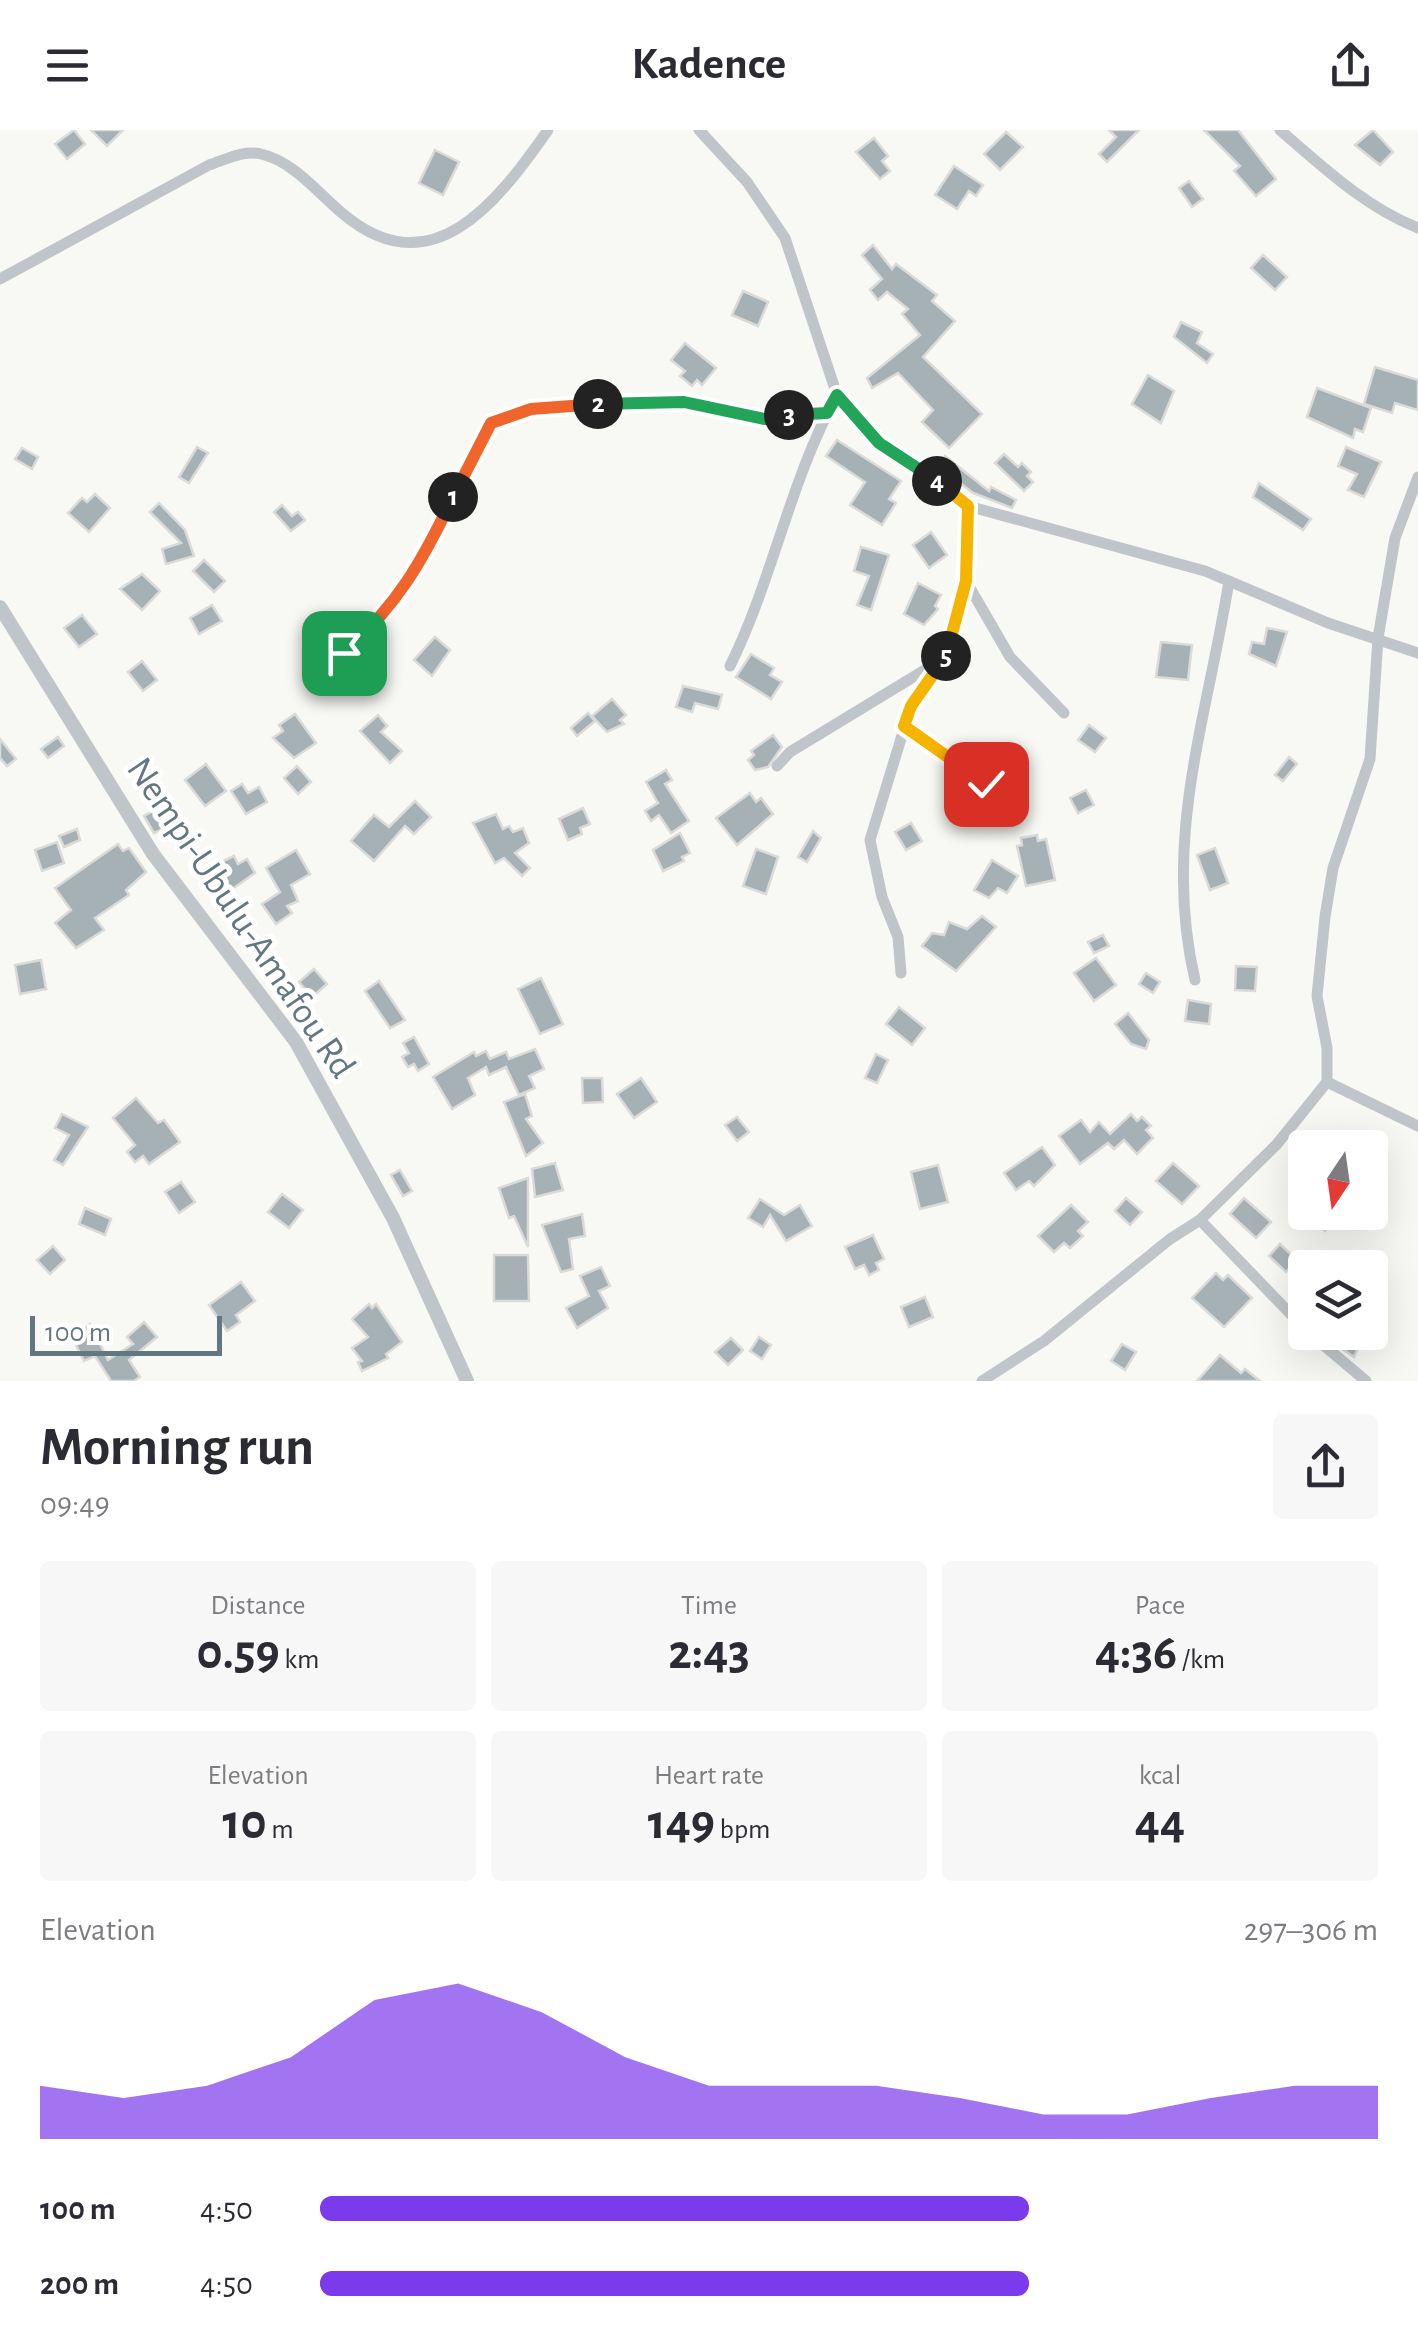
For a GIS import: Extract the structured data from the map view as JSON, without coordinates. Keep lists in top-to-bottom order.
{
  "streets": {
    "street": ["Nempi-Ubulu-Amafou Rd"]
  },
  "scale_bar": "100 m",
  "north": "bottom",
  "page": {
    "header": "Kadence",
    "pins": [
      "2",
      "3",
      "4",
      "1",
      "5"
    ],
    "scale": "100 m",
    "heading": ["Morning run", "09:49"],
    "stats": [
      ["Distance", "0.59 km"],
      ["Time", "2:43"],
      ["Pace", "4:36 /km"],
      ["Elevation", "10 m"],
      ["Heart rate", "149 bpm"],
      ["kcal", "44"]
    ],
    "chart": ["Elevation", "297–306 m"],
    "list": [
      {
        "name": "100 m",
        "note": "4:50"
      },
      {
        "name": "200 m",
        "note": "4:50"
      }
    ]
  }
}
